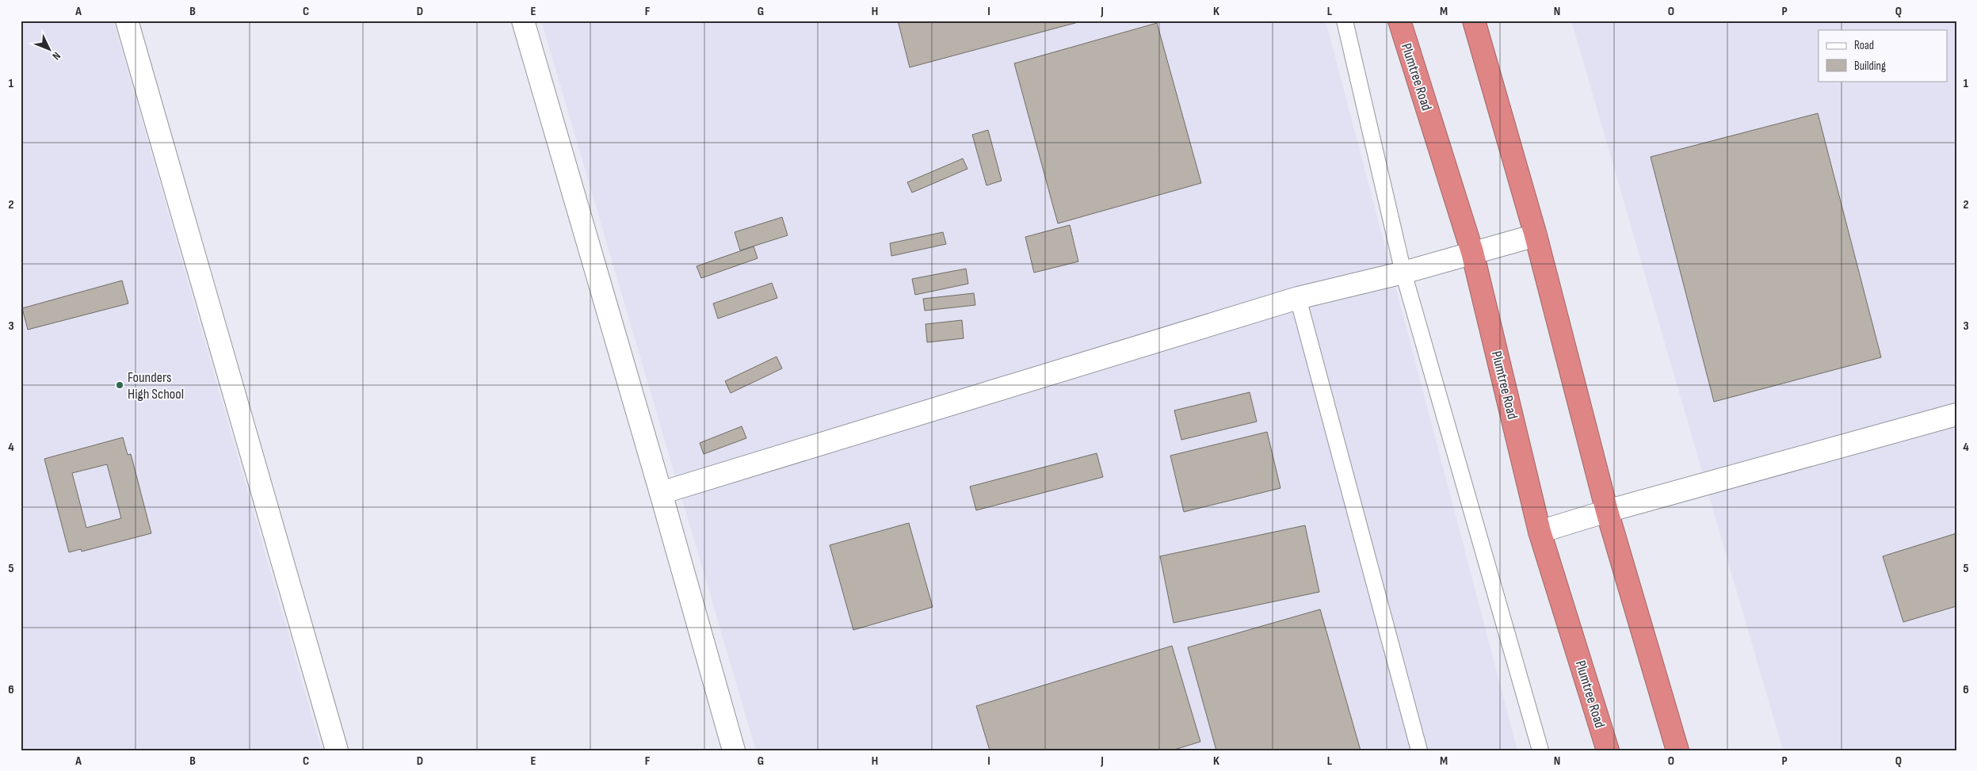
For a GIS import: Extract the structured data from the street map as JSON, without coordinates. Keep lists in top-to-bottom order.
{
  "streets": {
    "highway": ["Plumtree Road"]
  },
  "places": ["Founders High School"],
  "legend": ["Road", "Building"],
  "north": "bottom right",
  "grid": {
    "columns": [
      "A",
      "B",
      "C",
      "D",
      "E",
      "F",
      "G",
      "H",
      "I",
      "J",
      "K",
      "L",
      "M",
      "N",
      "O",
      "P",
      "Q"
    ],
    "rows": [
      "1",
      "2",
      "3",
      "4",
      "5",
      "6"
    ]
  }
}
